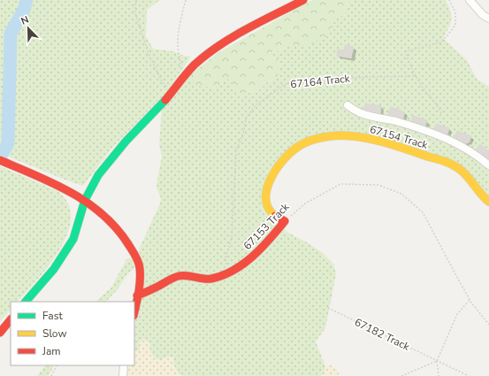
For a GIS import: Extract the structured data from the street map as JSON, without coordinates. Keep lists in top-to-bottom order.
{
  "streets": {
    "street": ["67154 Track", "67153 Track"],
    "path": ["67164 Track", "67182 Track"]
  },
  "crossings": [
    ["67164 Track", "67153 Track"],
    ["67154 Track", "67153 Track"]
  ],
  "legend": ["Fast", "Slow", "Jam"],
  "north": "top left"
}
